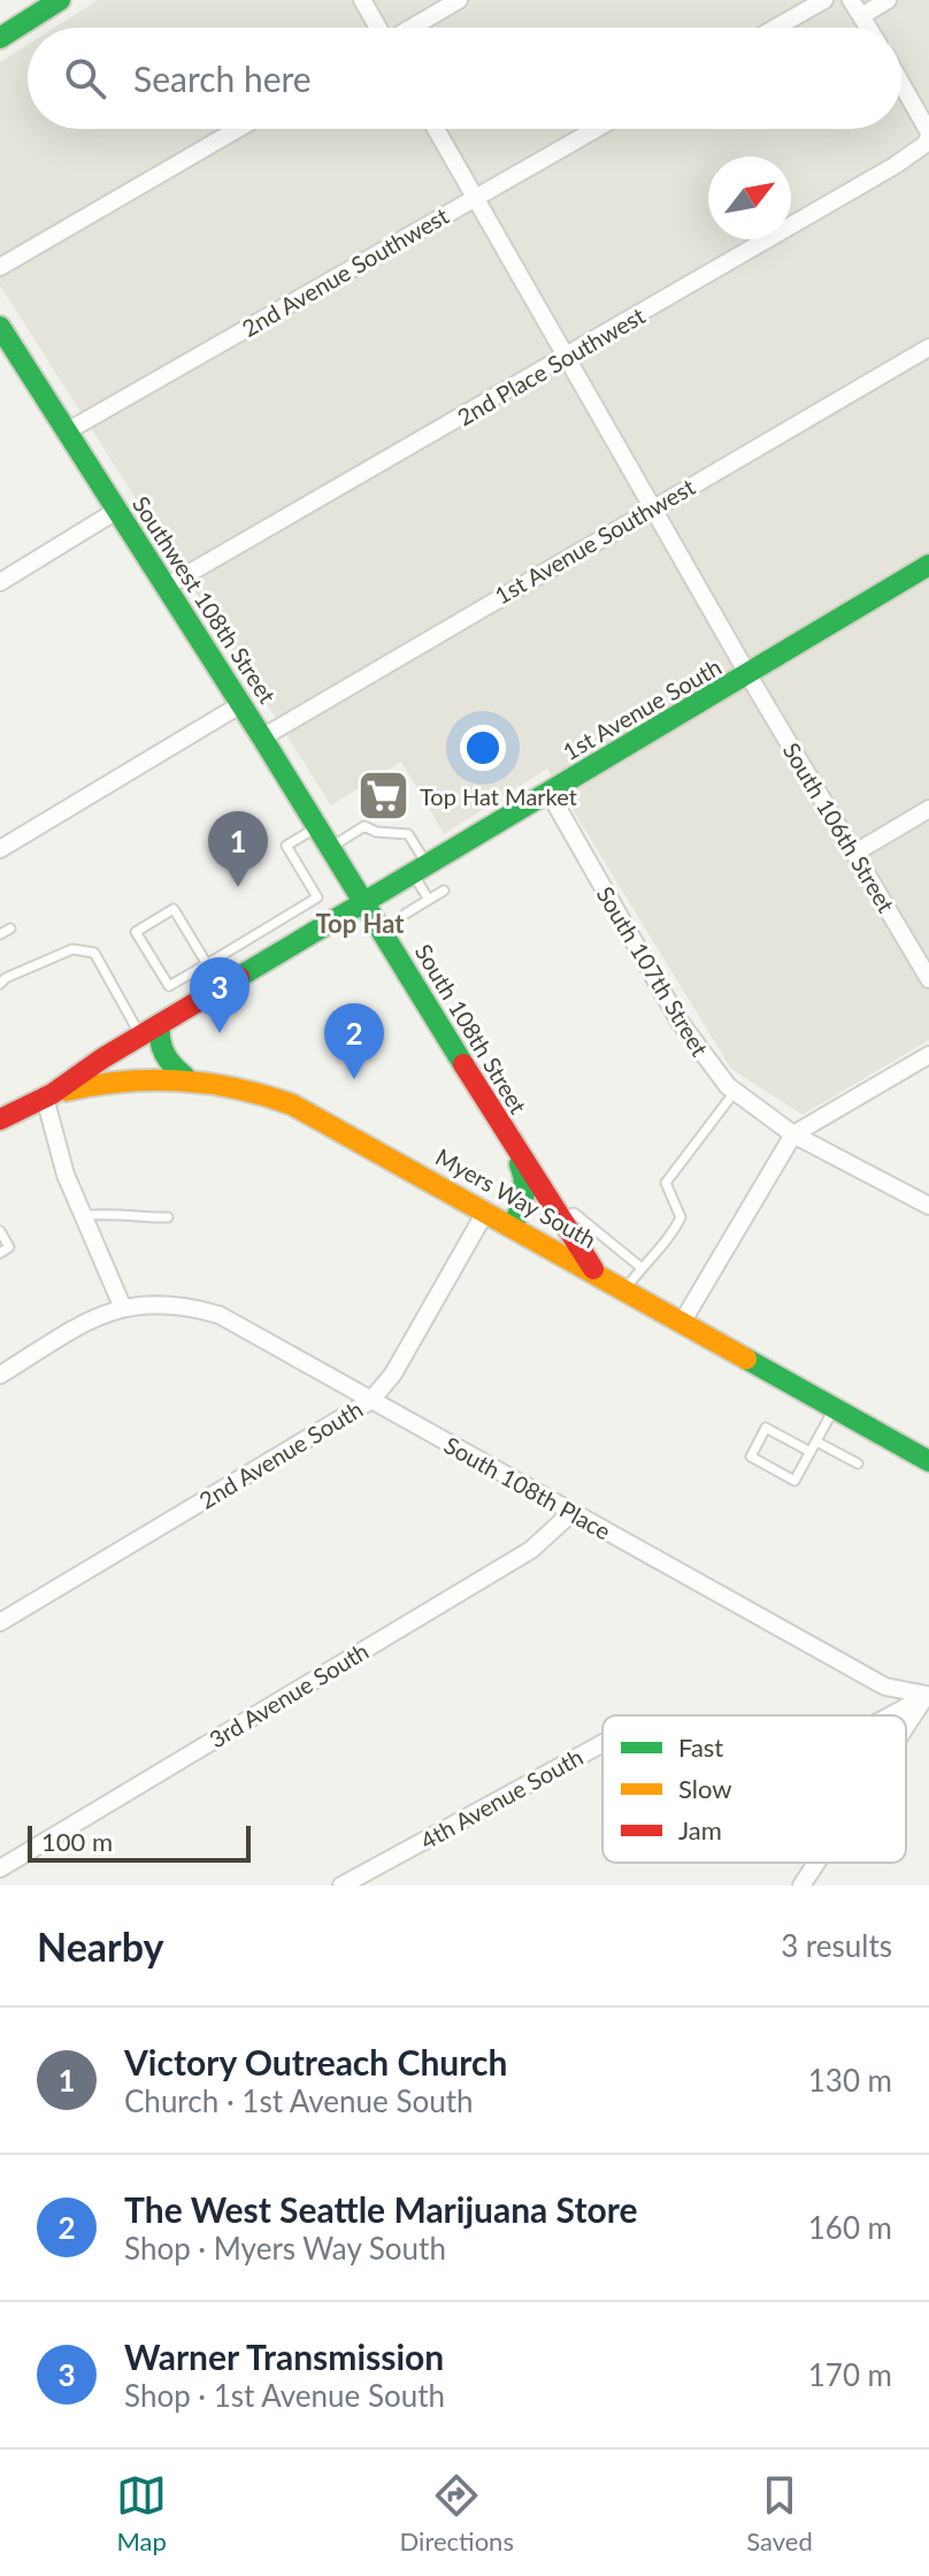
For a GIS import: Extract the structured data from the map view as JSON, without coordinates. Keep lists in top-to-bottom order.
{
  "streets": {
    "street": [
      "2nd Avenue Southwest",
      "2nd Place Southwest",
      "1st Avenue Southwest",
      "Southwest 108th Street",
      "1st Avenue South",
      "South 106th Street",
      "South 107th Street",
      "South 108th Street",
      "Myers Way South",
      "2nd Avenue South",
      "South 108th Place",
      "3rd Avenue South",
      "4th Avenue South"
    ]
  },
  "crossings": [
    ["2nd Avenue Southwest", "Southwest 108th Street"],
    ["2nd Avenue Southwest", "South 106th Street"],
    ["2nd Place Southwest", "Southwest 108th Street"],
    ["2nd Place Southwest", "South 106th Street"],
    ["1st Avenue Southwest", "Southwest 108th Street"],
    ["1st Avenue Southwest", "South 106th Street"],
    ["Southwest 108th Street", "1st Avenue South"],
    ["Southwest 108th Street", "South 108th Street"],
    ["1st Avenue South", "South 106th Street"],
    ["1st Avenue South", "South 107th Street"],
    ["1st Avenue South", "South 108th Street"],
    ["1st Avenue South", "Myers Way South"],
    ["South 108th Street", "Myers Way South"],
    ["Myers Way South", "2nd Avenue South"],
    ["2nd Avenue South", "South 108th Place"],
    ["South 108th Place", "3rd Avenue South"],
    ["South 108th Place", "4th Avenue South"]
  ],
  "districts": ["Top Hat"],
  "places": {
    "supermarket": ["Top Hat Market"]
  },
  "legend": ["Fast", "Slow", "Jam"],
  "scale_bar": "100 m",
  "north": "top right",
  "page": {
    "search": "Search here",
    "pins": ["1", "3", "2"],
    "scale": "100 m",
    "heading": ["Nearby", "3 results"],
    "list": [
      {
        "mark": "1",
        "name": "Victory Outreach Church",
        "note": "Church · 1st Avenue South",
        "value": "130 m"
      },
      {
        "mark": "2",
        "name": "The West Seattle Marijuana Store",
        "note": "Shop · Myers Way South",
        "value": "160 m"
      },
      {
        "mark": "3",
        "name": "Warner Transmission",
        "note": "Shop · 1st Avenue South",
        "value": "170 m"
      }
    ],
    "nav": ["Map", "Directions", "Saved"]
  }
}
